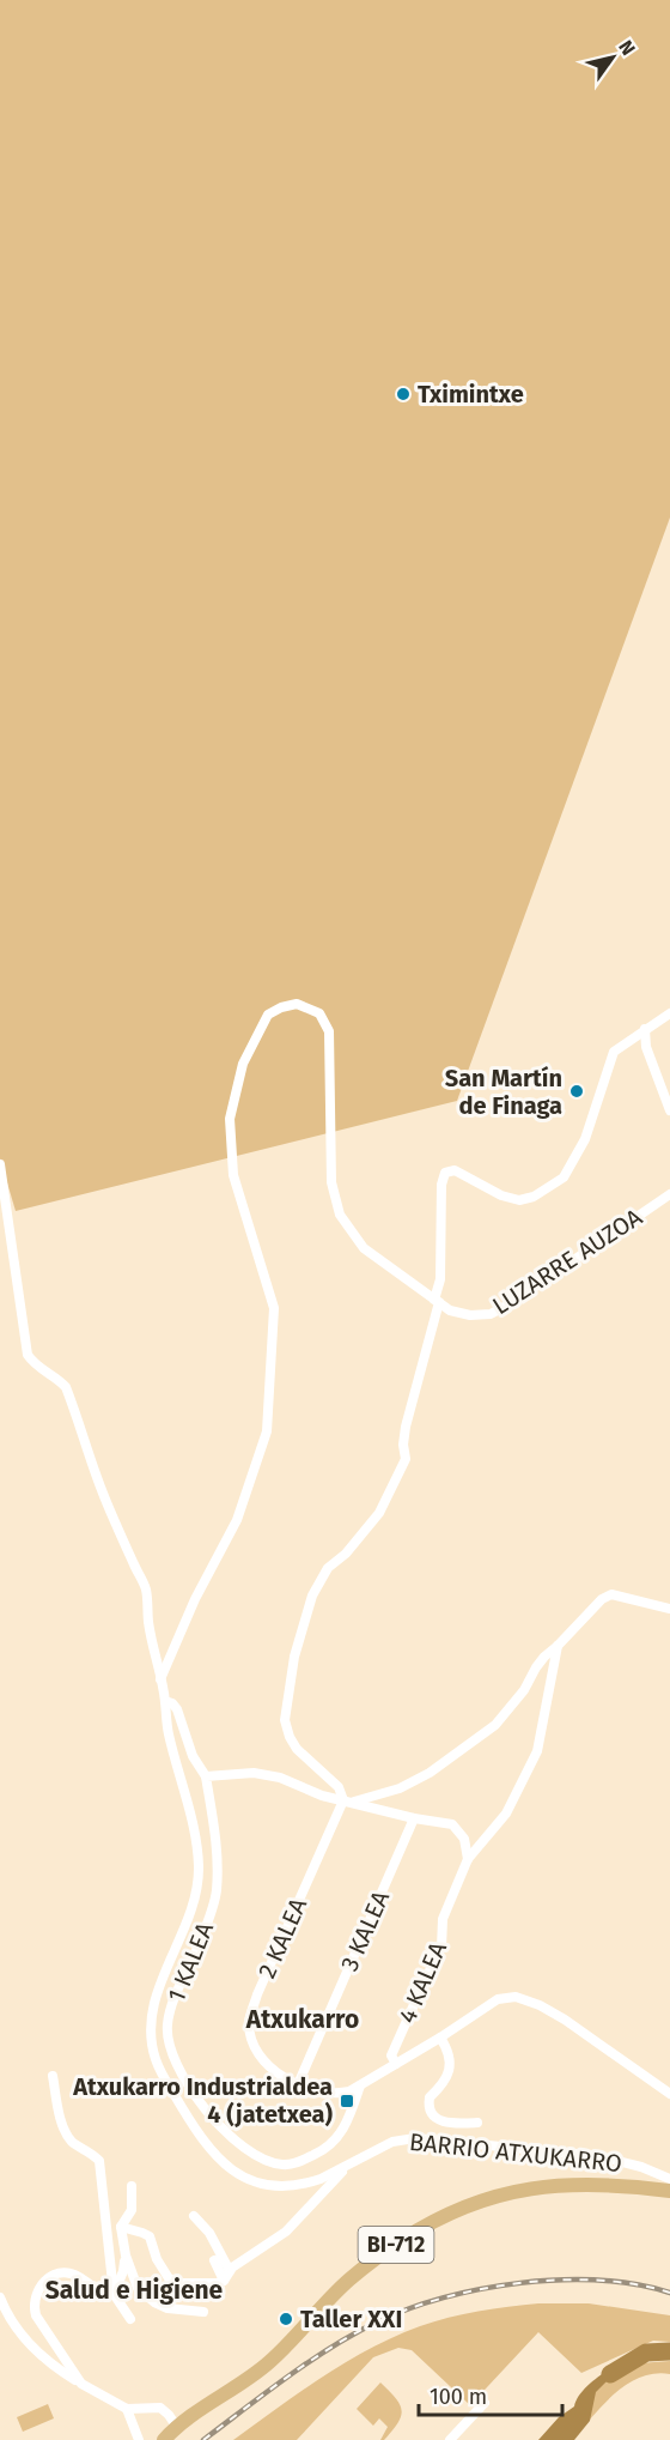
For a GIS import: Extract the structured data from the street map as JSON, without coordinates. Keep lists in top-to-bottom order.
{
  "streets": {
    "main road": ["BI-712"],
    "street": [
      "LUZARRE AUZOA",
      "3 KALEA",
      "2 KALEA",
      "1 KALEA",
      "4 KALEA",
      "BARRIO ATXUKARRO"
    ]
  },
  "crossings": [
    ["3 KALEA", "2 KALEA"],
    ["2 KALEA", "1 KALEA"],
    ["2 KALEA", "4 KALEA"],
    ["1 KALEA", "BARRIO ATXUKARRO"]
  ],
  "districts": ["Atxukarro", "Salud e Higiene"],
  "places": {
    "other": ["Tximintxe", "San Martín de Finaga", "Taller XXI"],
    "transit": ["Atxukarro Industrialdea 4 (jatetxea)"]
  },
  "scale_bar": "100 m",
  "north": "top right"
}
